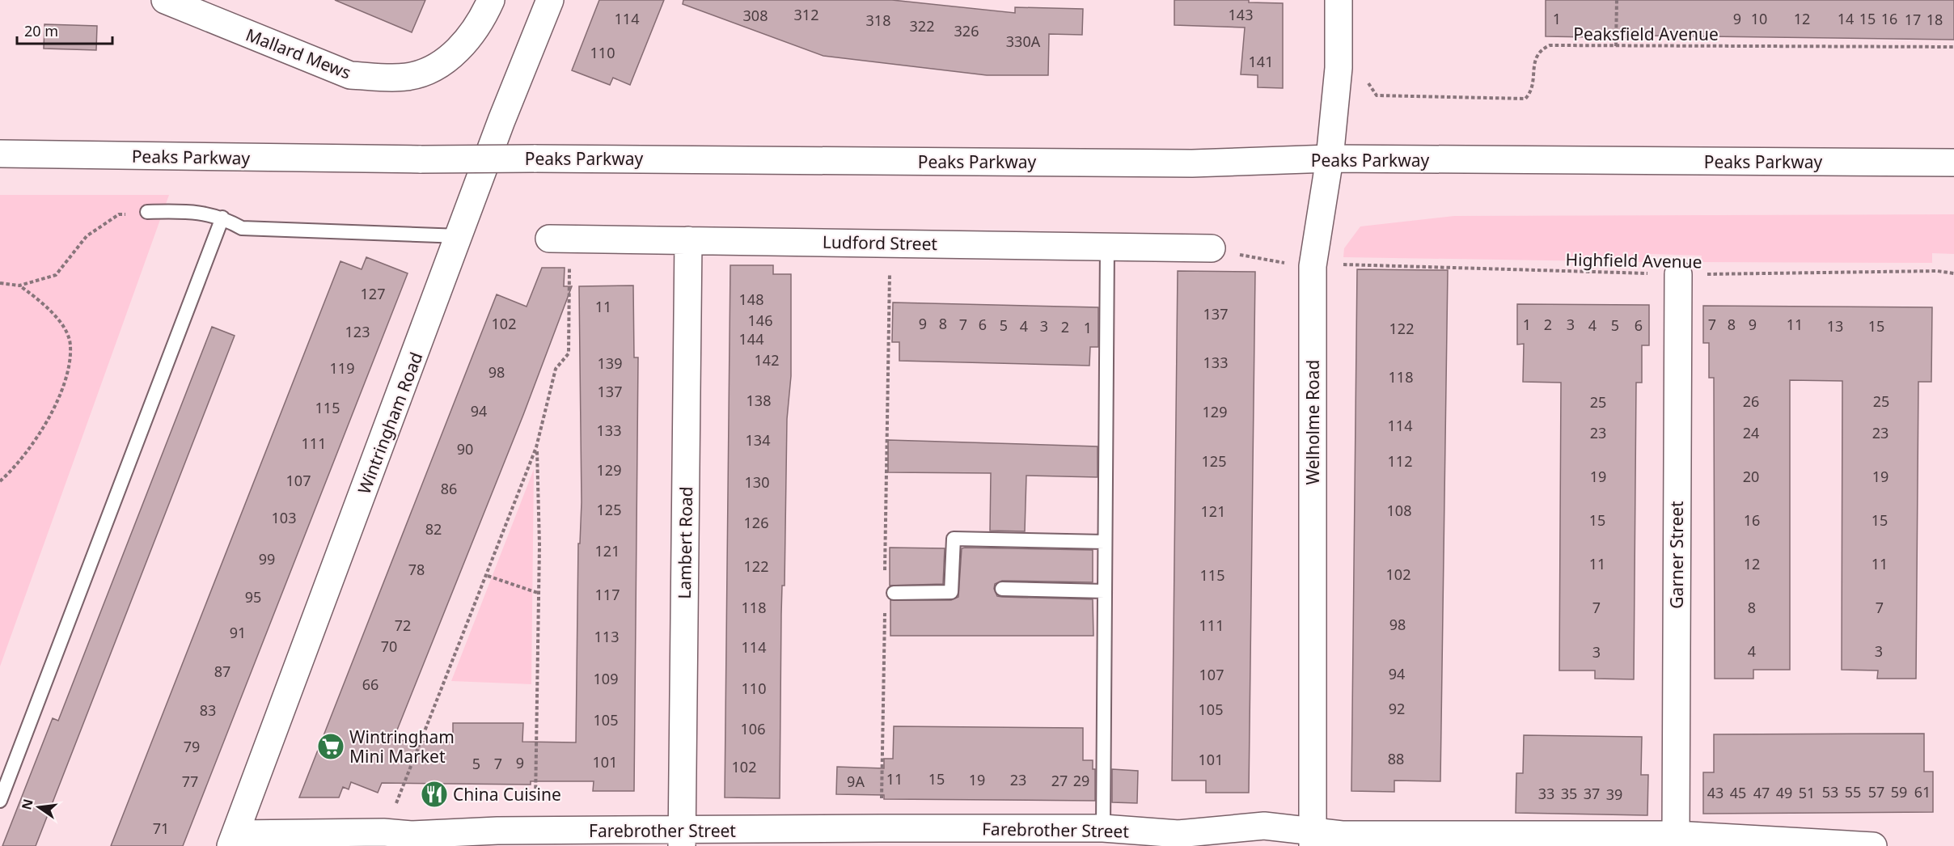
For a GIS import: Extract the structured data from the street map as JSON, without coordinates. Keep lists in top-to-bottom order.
{
  "streets": {
    "main road": [
      "Mallard Mews",
      "Peaks Parkway",
      "Ludford Street",
      "Welholme Road",
      "Wintringham Road",
      "Lambert Road",
      "Garner Street",
      "Farebrother Street"
    ],
    "path": ["Peaksfield Avenue", "Highfield Avenue"]
  },
  "crossings": [
    ["Peaks Parkway", "Welholme Road"],
    ["Ludford Street", "Highfield Avenue"],
    ["Ludford Street", "Lambert Road"],
    ["Highfield Avenue", "Welholme Road"],
    ["Highfield Avenue", "Garner Street"],
    ["Welholme Road", "Farebrother Street"],
    ["Wintringham Road", "Farebrother Street"],
    ["Lambert Road", "Farebrother Street"],
    ["Garner Street", "Farebrother Street"]
  ],
  "places": {
    "supermarket": ["Wintringham Mini Market"],
    "restaurant": ["China Cuisine"]
  },
  "house_numbers": [
    "312",
    "143",
    "308",
    "114",
    "1",
    "9",
    "10",
    "12",
    "14",
    "15",
    "16",
    "17",
    "18",
    "318",
    "322",
    "326",
    "330A",
    "110",
    "141",
    "127",
    "148",
    "11",
    "137",
    "146",
    "102",
    "9",
    "8",
    "7",
    "6",
    "1",
    "2",
    "3",
    "7",
    "8",
    "9",
    "11",
    "5",
    "4",
    "5",
    "6",
    "4",
    "3",
    "13",
    "15",
    "2",
    "1",
    "122",
    "123",
    "144",
    "142",
    "133",
    "139",
    "119",
    "98",
    "118",
    "137",
    "138",
    "26",
    "25",
    "25",
    "115",
    "94",
    "129",
    "114",
    "133",
    "23",
    "24",
    "23",
    "134",
    "111",
    "90",
    "125",
    "112",
    "129",
    "19",
    "20",
    "19",
    "107",
    "130",
    "86",
    "125",
    "108",
    "121",
    "103",
    "15",
    "16",
    "15",
    "126",
    "82",
    "121",
    "99",
    "11",
    "12",
    "11",
    "122",
    "78",
    "102",
    "115",
    "117",
    "95",
    "118",
    "7",
    "8",
    "7",
    "98",
    "72",
    "111",
    "91",
    "113",
    "70",
    "114",
    "4",
    "3",
    "3",
    "87",
    "94",
    "107",
    "109",
    "66",
    "110",
    "92",
    "105",
    "83",
    "105",
    "106",
    "79",
    "88",
    "101",
    "101",
    "9",
    "5",
    "7",
    "102",
    "11",
    "15",
    "19",
    "23",
    "27",
    "29",
    "77",
    "9A",
    "53",
    "55",
    "57",
    "59",
    "61",
    "43",
    "45",
    "47",
    "49",
    "51",
    "33",
    "35",
    "37",
    "39",
    "71"
  ],
  "scale_bar": "20 m",
  "north": "left"
}
